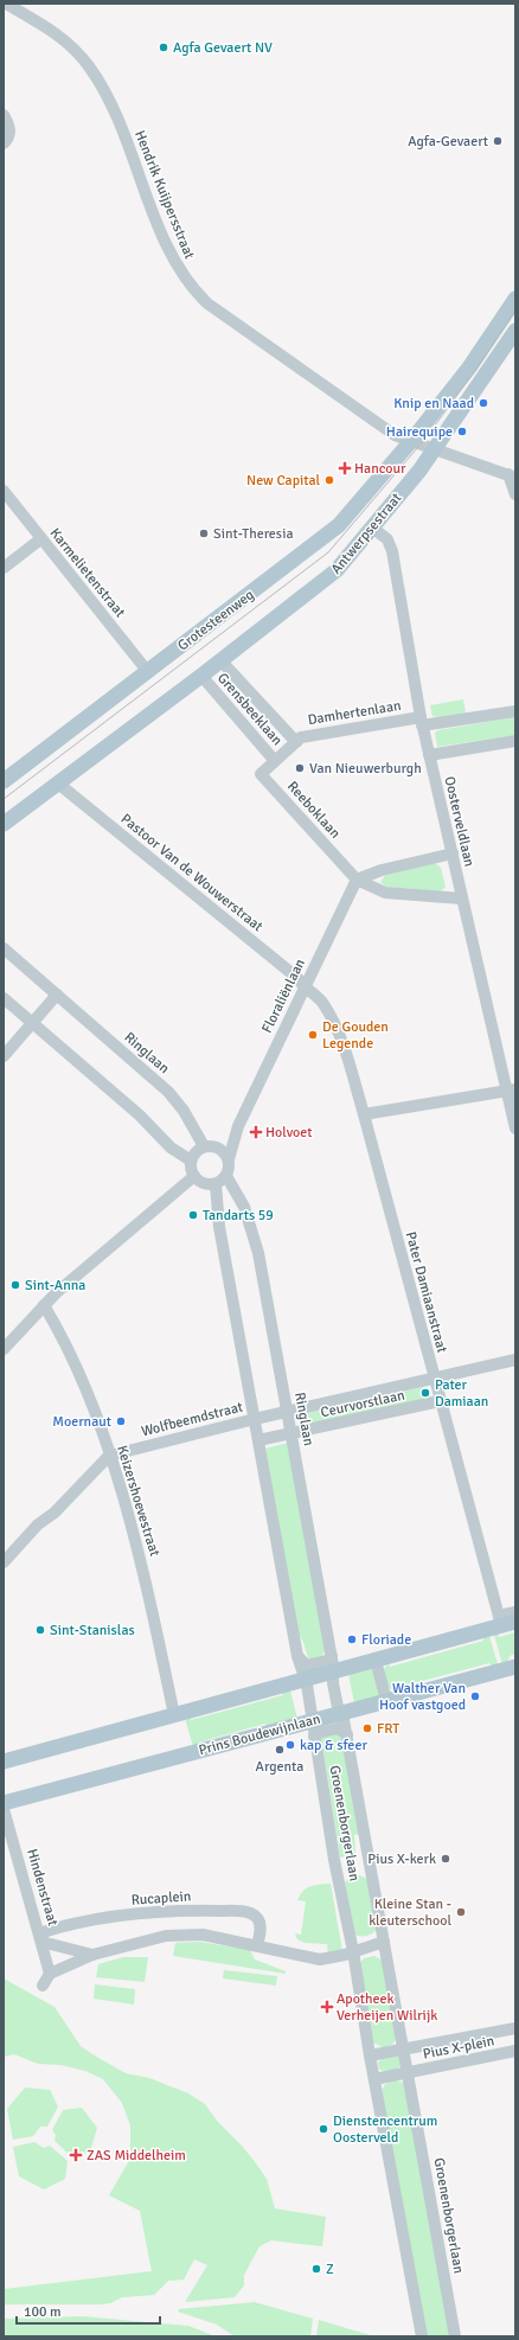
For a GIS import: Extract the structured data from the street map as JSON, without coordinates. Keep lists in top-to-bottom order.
{
  "streets": {
    "main road": ["Antwerpsestraat", "Grotesteenweg", "Prins Boudewijnlaan"],
    "street": [
      "Hendrik Kuijpersstraat",
      "Karmelietenstraat",
      "Grensbeeklaan",
      "Damhertenlaan",
      "Reeboklaan",
      "Oosterveldlaan",
      "Pastoor Van de Wouwerstraat",
      "Floraliënlaan",
      "Ringlaan",
      "Pater Damiaanstraat",
      "Ceurvorstlaan",
      "Wolfbeemdstraat",
      "Keizershoevestraat",
      "Groenenborgerlaan",
      "Hindenstraat",
      "Rucaplein",
      "Pius X-plein"
    ]
  },
  "crossings": [
    ["Hendrik Kuijpersstraat", "Grotesteenweg"],
    ["Antwerpsestraat", "Grensbeeklaan"],
    ["Antwerpsestraat", "Oosterveldlaan"],
    ["Karmelietenstraat", "Grotesteenweg"],
    ["Grensbeeklaan", "Damhertenlaan"],
    ["Grensbeeklaan", "Reeboklaan"],
    ["Damhertenlaan", "Reeboklaan"],
    ["Damhertenlaan", "Oosterveldlaan"],
    ["Reeboklaan", "Floraliënlaan"],
    ["Pastoor Van de Wouwerstraat", "Floraliënlaan"],
    ["Pastoor Van de Wouwerstraat", "Pater Damiaanstraat"],
    ["Floraliënlaan", "Ringlaan"],
    ["Floraliënlaan", "Pater Damiaanstraat"],
    ["Ringlaan", "Ceurvorstlaan"],
    ["Ringlaan", "Prins Boudewijnlaan"],
    ["Ringlaan", "Groenenborgerlaan"],
    ["Pater Damiaanstraat", "Ceurvorstlaan"],
    ["Ceurvorstlaan", "Wolfbeemdstraat"],
    ["Wolfbeemdstraat", "Keizershoevestraat"],
    ["Prins Boudewijnlaan", "Groenenborgerlaan"],
    ["Groenenborgerlaan", "Pius X-plein"],
    ["Hindenstraat", "Rucaplein"]
  ],
  "places": {
    "other": [
      "Agfa Gevaert NV",
      "Agfa-Gevaert",
      "Knip en Naad",
      "Hairequipe",
      "New Capital",
      "Sint-Theresia",
      "Van Nieuwerburgh",
      "De Gouden Legende",
      "Tandarts 59",
      "Sint-Anna",
      "Pater Damiaan",
      "Moernaut",
      "Sint-Stanislas",
      "Floriade",
      "Walther Van Hoof vastgoed",
      "FRT",
      "kap & sfeer",
      "Argenta",
      "Pius X-kerk",
      "Kleine Stan - kleuterschool",
      "Dienstencentrum Oosterveld",
      "Z"
    ],
    "health": [
      "Hancour",
      "Holvoet",
      "Apotheek Verheijen Wilrijk",
      "ZAS Middelheim"
    ]
  },
  "scale_bar": "100 m"
}
